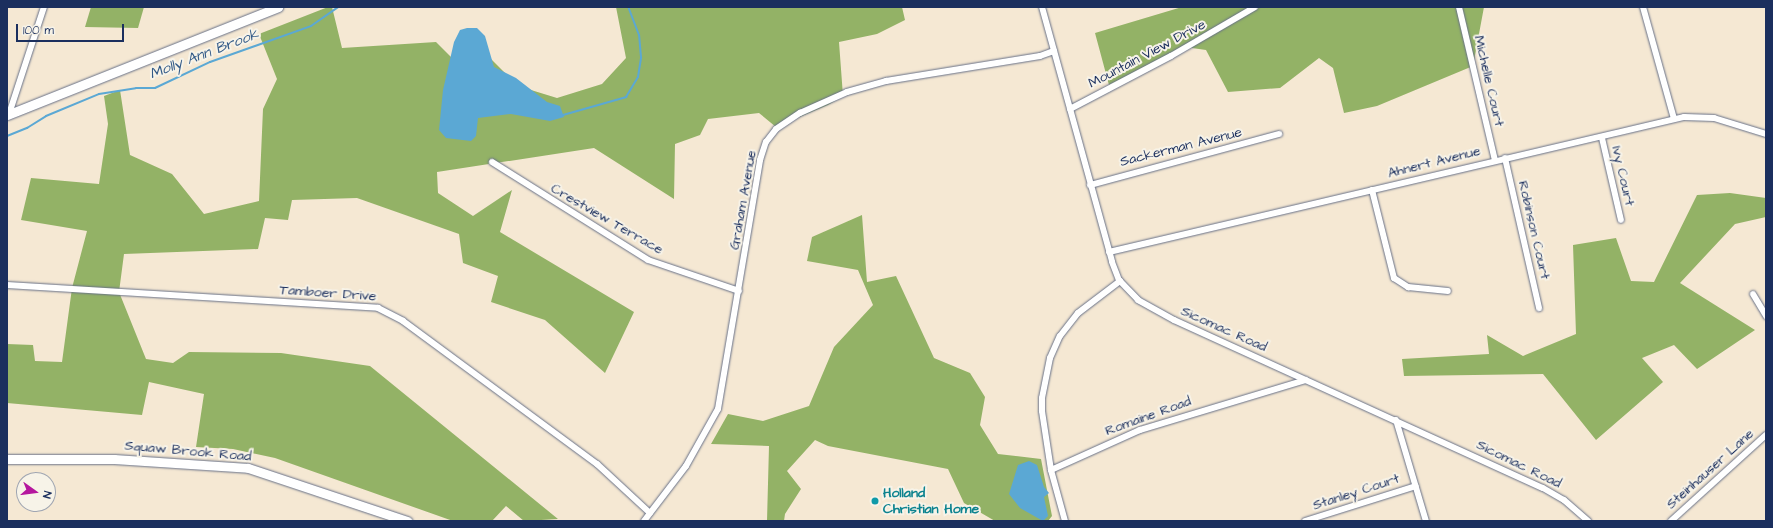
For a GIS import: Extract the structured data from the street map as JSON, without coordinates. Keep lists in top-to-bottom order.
{
  "streets": {
    "street": [
      "Mountain View Drive",
      "Michelle Court",
      "Sackerman Avenue",
      "Ahnert Avenue",
      "Ivy Court",
      "Graham Avenue",
      "Crestview Terrace",
      "Robinson Court",
      "Tamboer Drive",
      "Sicomac Road",
      "Romaine Road",
      "Squaw Brook Road",
      "Steinhauser Lane",
      "Stanley Court"
    ]
  },
  "crossings": [
    ["Mountain View Drive", "Sicomac Road"],
    ["Michelle Court", "Ahnert Avenue"],
    ["Sackerman Avenue", "Sicomac Road"],
    ["Ahnert Avenue", "Ivy Court"],
    ["Ahnert Avenue", "Robinson Court"],
    ["Ahnert Avenue", "Sicomac Road"],
    ["Graham Avenue", "Crestview Terrace"],
    ["Graham Avenue", "Tamboer Drive"],
    ["Graham Avenue", "Sicomac Road"],
    ["Sicomac Road", "Romaine Road"],
    ["Sicomac Road", "Stanley Court"]
  ],
  "water": ["Molly Ann Brook"],
  "places": ["Holland Christian Home"],
  "scale_bar": "100 m",
  "north": "right"
}
